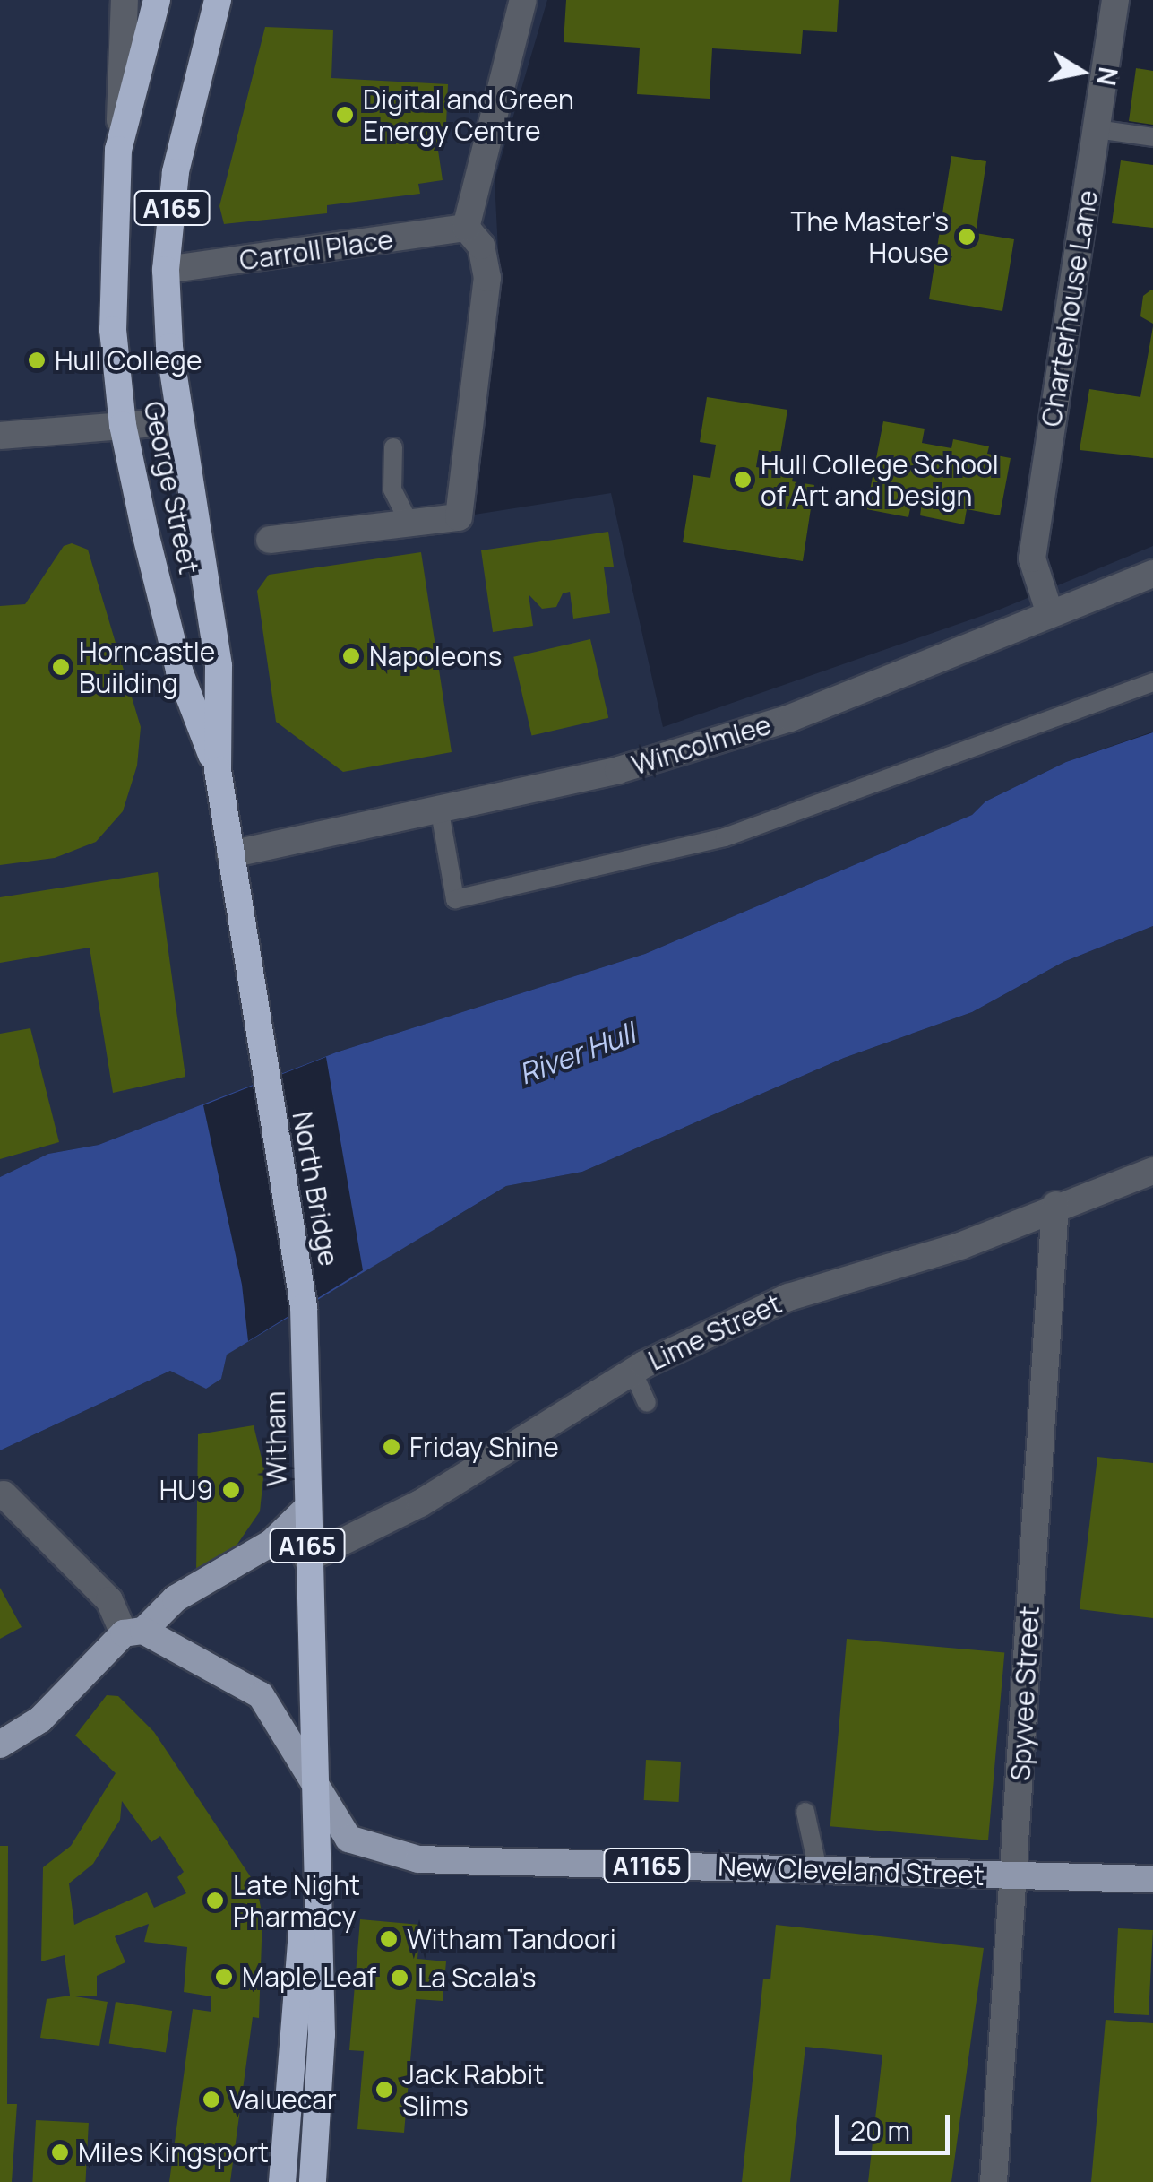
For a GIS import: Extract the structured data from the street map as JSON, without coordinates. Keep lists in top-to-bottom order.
{
  "streets": {
    "highway": [
      "A165",
      "George Street",
      "North Bridge",
      "Witham"
    ],
    "main road": ["A1165", "New Cleveland Street"],
    "street": [
      "Carroll Place",
      "Charterhouse Lane",
      "Wincolmlee",
      "Lime Street",
      "Spyvee Street"
    ]
  },
  "crossings": [
    ["Carroll Place", "George Street"],
    ["Charterhouse Lane", "Wincolmlee"],
    ["George Street", "Wincolmlee"],
    ["George Street", "North Bridge"],
    ["North Bridge", "Witham"],
    ["Lime Street", "Witham"],
    ["Lime Street", "Spyvee Street"],
    ["Witham", "A1165"],
    ["Witham", "New Cleveland Street"],
    ["Spyvee Street", "New Cleveland Street"],
    ["A1165", "New Cleveland Street"]
  ],
  "water": ["River Hull"],
  "places": [
    "Digital and Green Energy Centre",
    "The Master's House",
    "Hull College",
    "Hull College School of Art and Design",
    "Napoleons",
    "Horncastle Building",
    "Friday Shine",
    "HU9",
    "Late Night Pharmacy",
    "Witham Tandoori",
    "Maple Leaf",
    "La Scala's",
    "Jack Rabbit Slims",
    "Valuecar",
    "Miles Kingsport"
  ],
  "scale_bar": "20 m",
  "north": "right"
}
